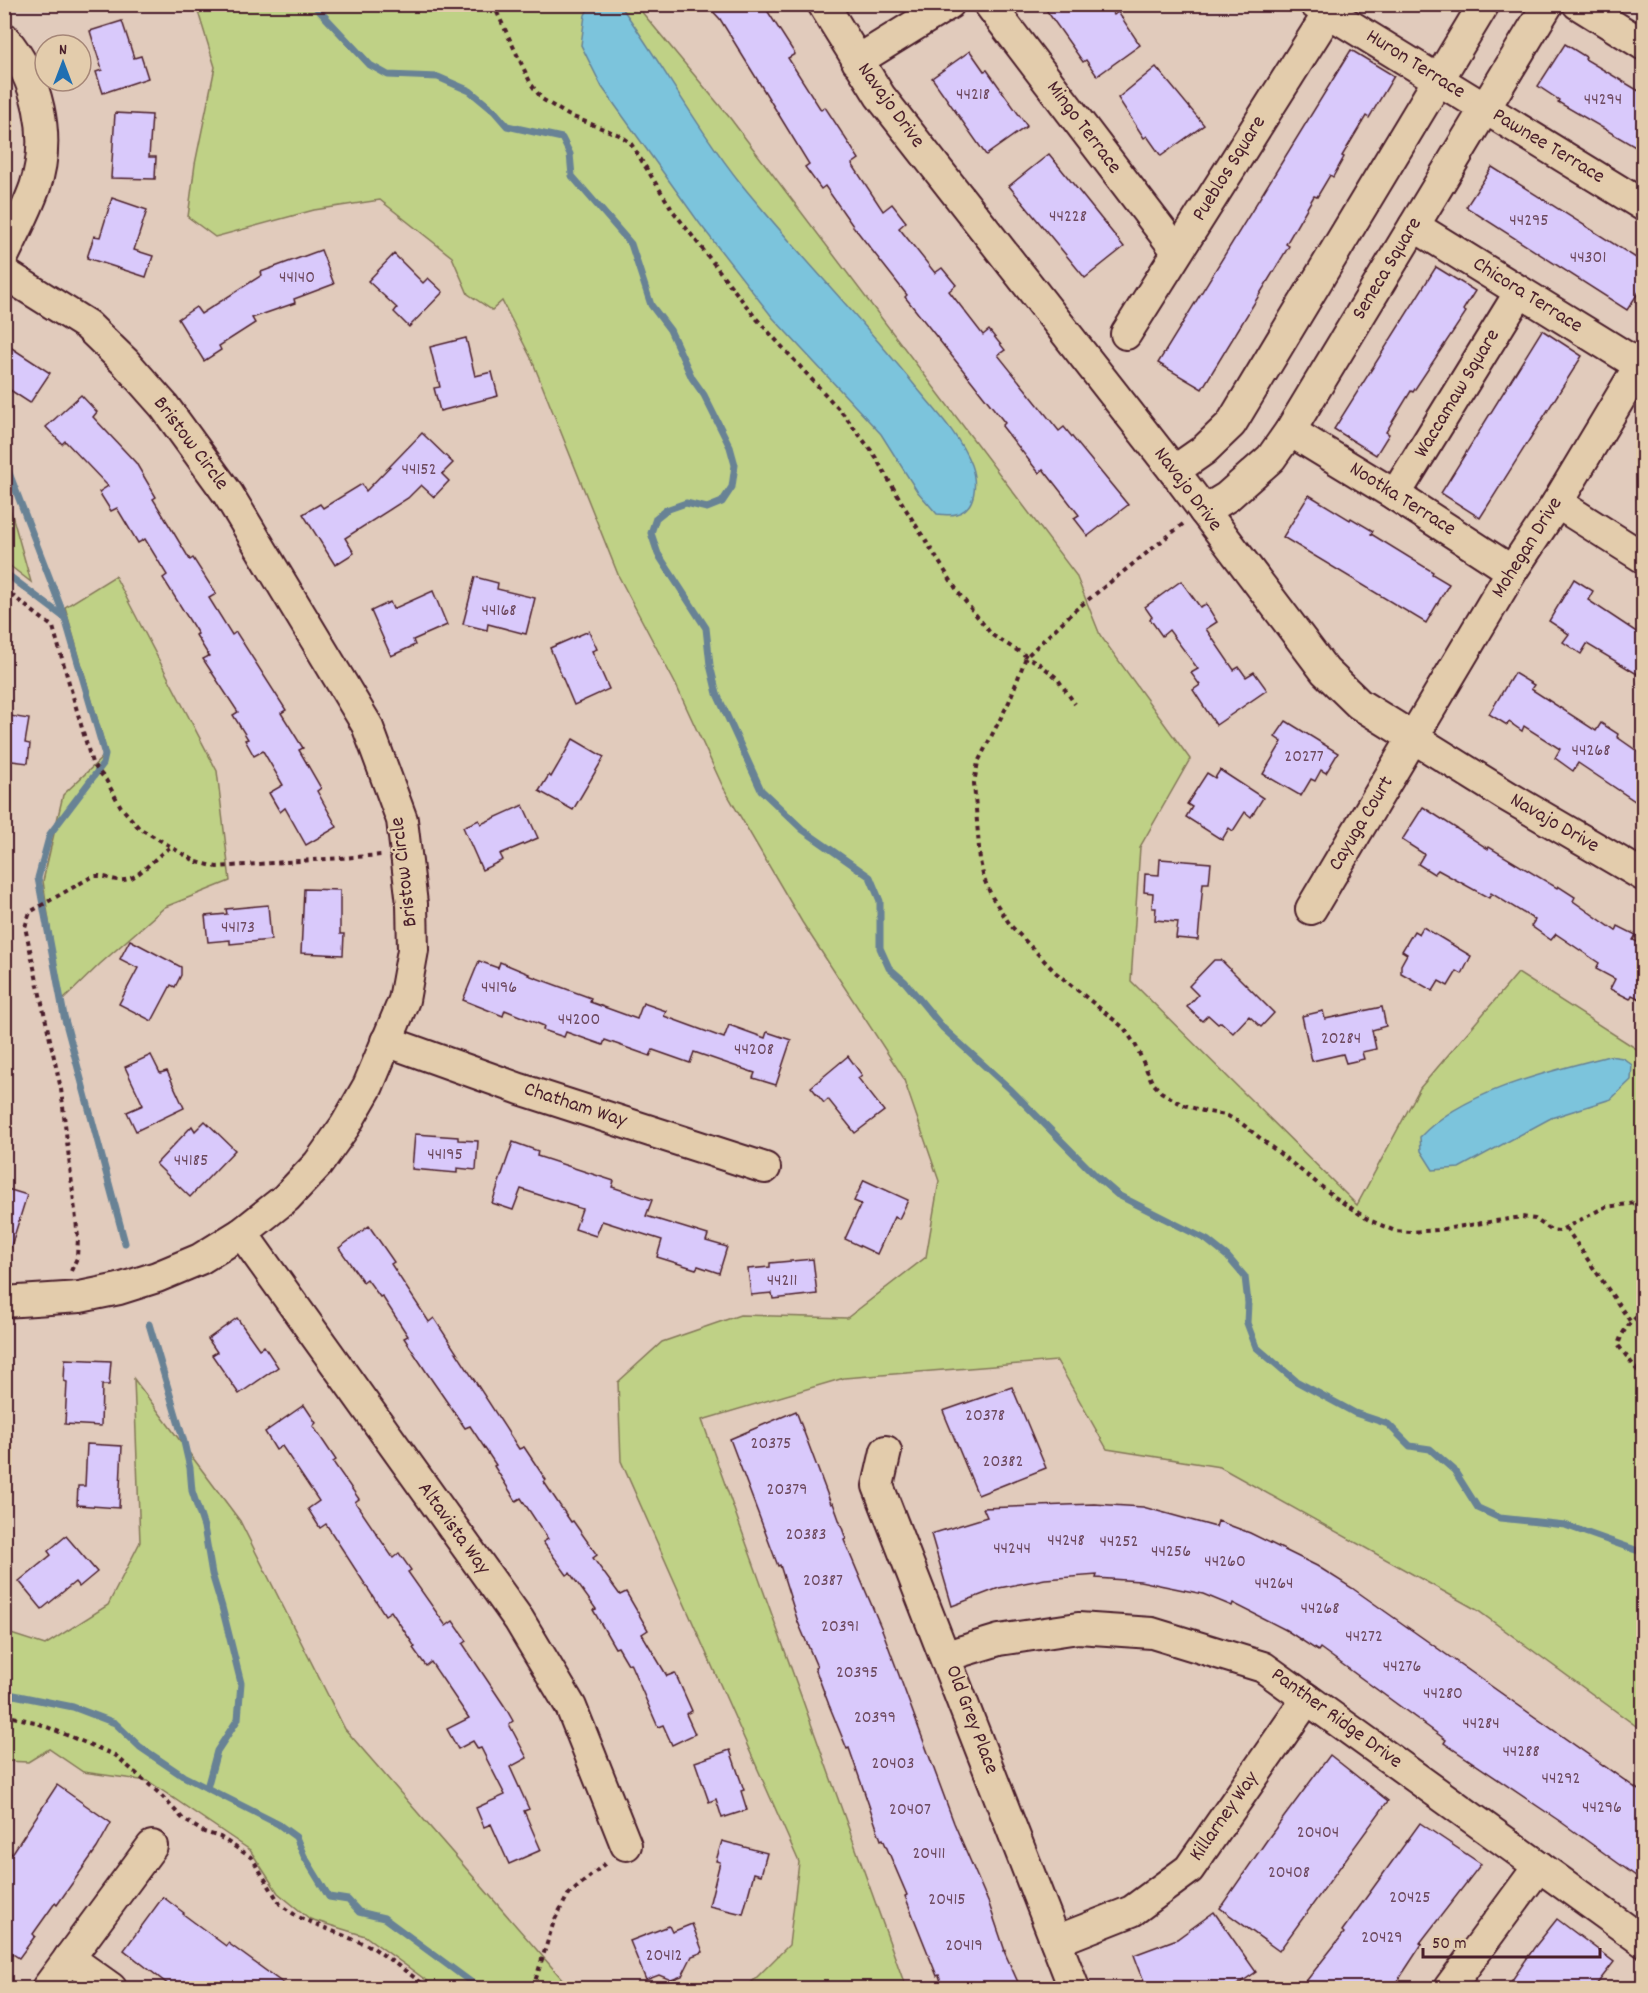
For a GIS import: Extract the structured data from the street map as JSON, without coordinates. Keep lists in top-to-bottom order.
{
  "streets": {
    "street": [
      "Huron Terrace",
      "Navajo Drive",
      "Mingo Terrace",
      "Pawnee Terrace",
      "Pueblos Square",
      "Seneca Square",
      "Chicora Terrace",
      "Waccamaw Square",
      "Bristow Circle",
      "Nootka Terrace",
      "Mohegan Drive",
      "Cayuga Court",
      "Chatham Way",
      "Altavista Way",
      "Panther Ridge Drive",
      "Old Grey Place",
      "Killarney Way"
    ]
  },
  "crossings": [
    ["Huron Terrace", "Pawnee Terrace"],
    ["Huron Terrace", "Pueblos Square"],
    ["Huron Terrace", "Seneca Square"],
    ["Navajo Drive", "Seneca Square"],
    ["Navajo Drive", "Mohegan Drive"],
    ["Navajo Drive", "Cayuga Court"],
    ["Mingo Terrace", "Pueblos Square"],
    ["Pawnee Terrace", "Seneca Square"],
    ["Seneca Square", "Chicora Terrace"],
    ["Seneca Square", "Nootka Terrace"],
    ["Chicora Terrace", "Waccamaw Square"],
    ["Chicora Terrace", "Mohegan Drive"],
    ["Waccamaw Square", "Nootka Terrace"],
    ["Bristow Circle", "Chatham Way"],
    ["Bristow Circle", "Altavista Way"],
    ["Nootka Terrace", "Mohegan Drive"],
    ["Mohegan Drive", "Cayuga Court"],
    ["Panther Ridge Drive", "Old Grey Place"],
    ["Panther Ridge Drive", "Killarney Way"],
    ["Old Grey Place", "Killarney Way"]
  ],
  "house_numbers": [
    "44218",
    "44294",
    "44228",
    "44295",
    "44301",
    "44140",
    "44152",
    "44168",
    "44268",
    "20277",
    "44173",
    "44196",
    "44200",
    "20284",
    "44208",
    "44195",
    "44185",
    "44211",
    "20378",
    "20375",
    "20382",
    "20379",
    "20383",
    "44248",
    "44252",
    "44244",
    "44256",
    "44260",
    "20387",
    "44264",
    "44268",
    "20391",
    "44272",
    "44276",
    "20395",
    "44280",
    "20399",
    "44284",
    "44288",
    "20403",
    "44292",
    "44296",
    "20407",
    "20404",
    "20411",
    "20408",
    "20425",
    "20415",
    "20429",
    "20419",
    "20412"
  ],
  "scale_bar": "50 m",
  "north": "top"
}
